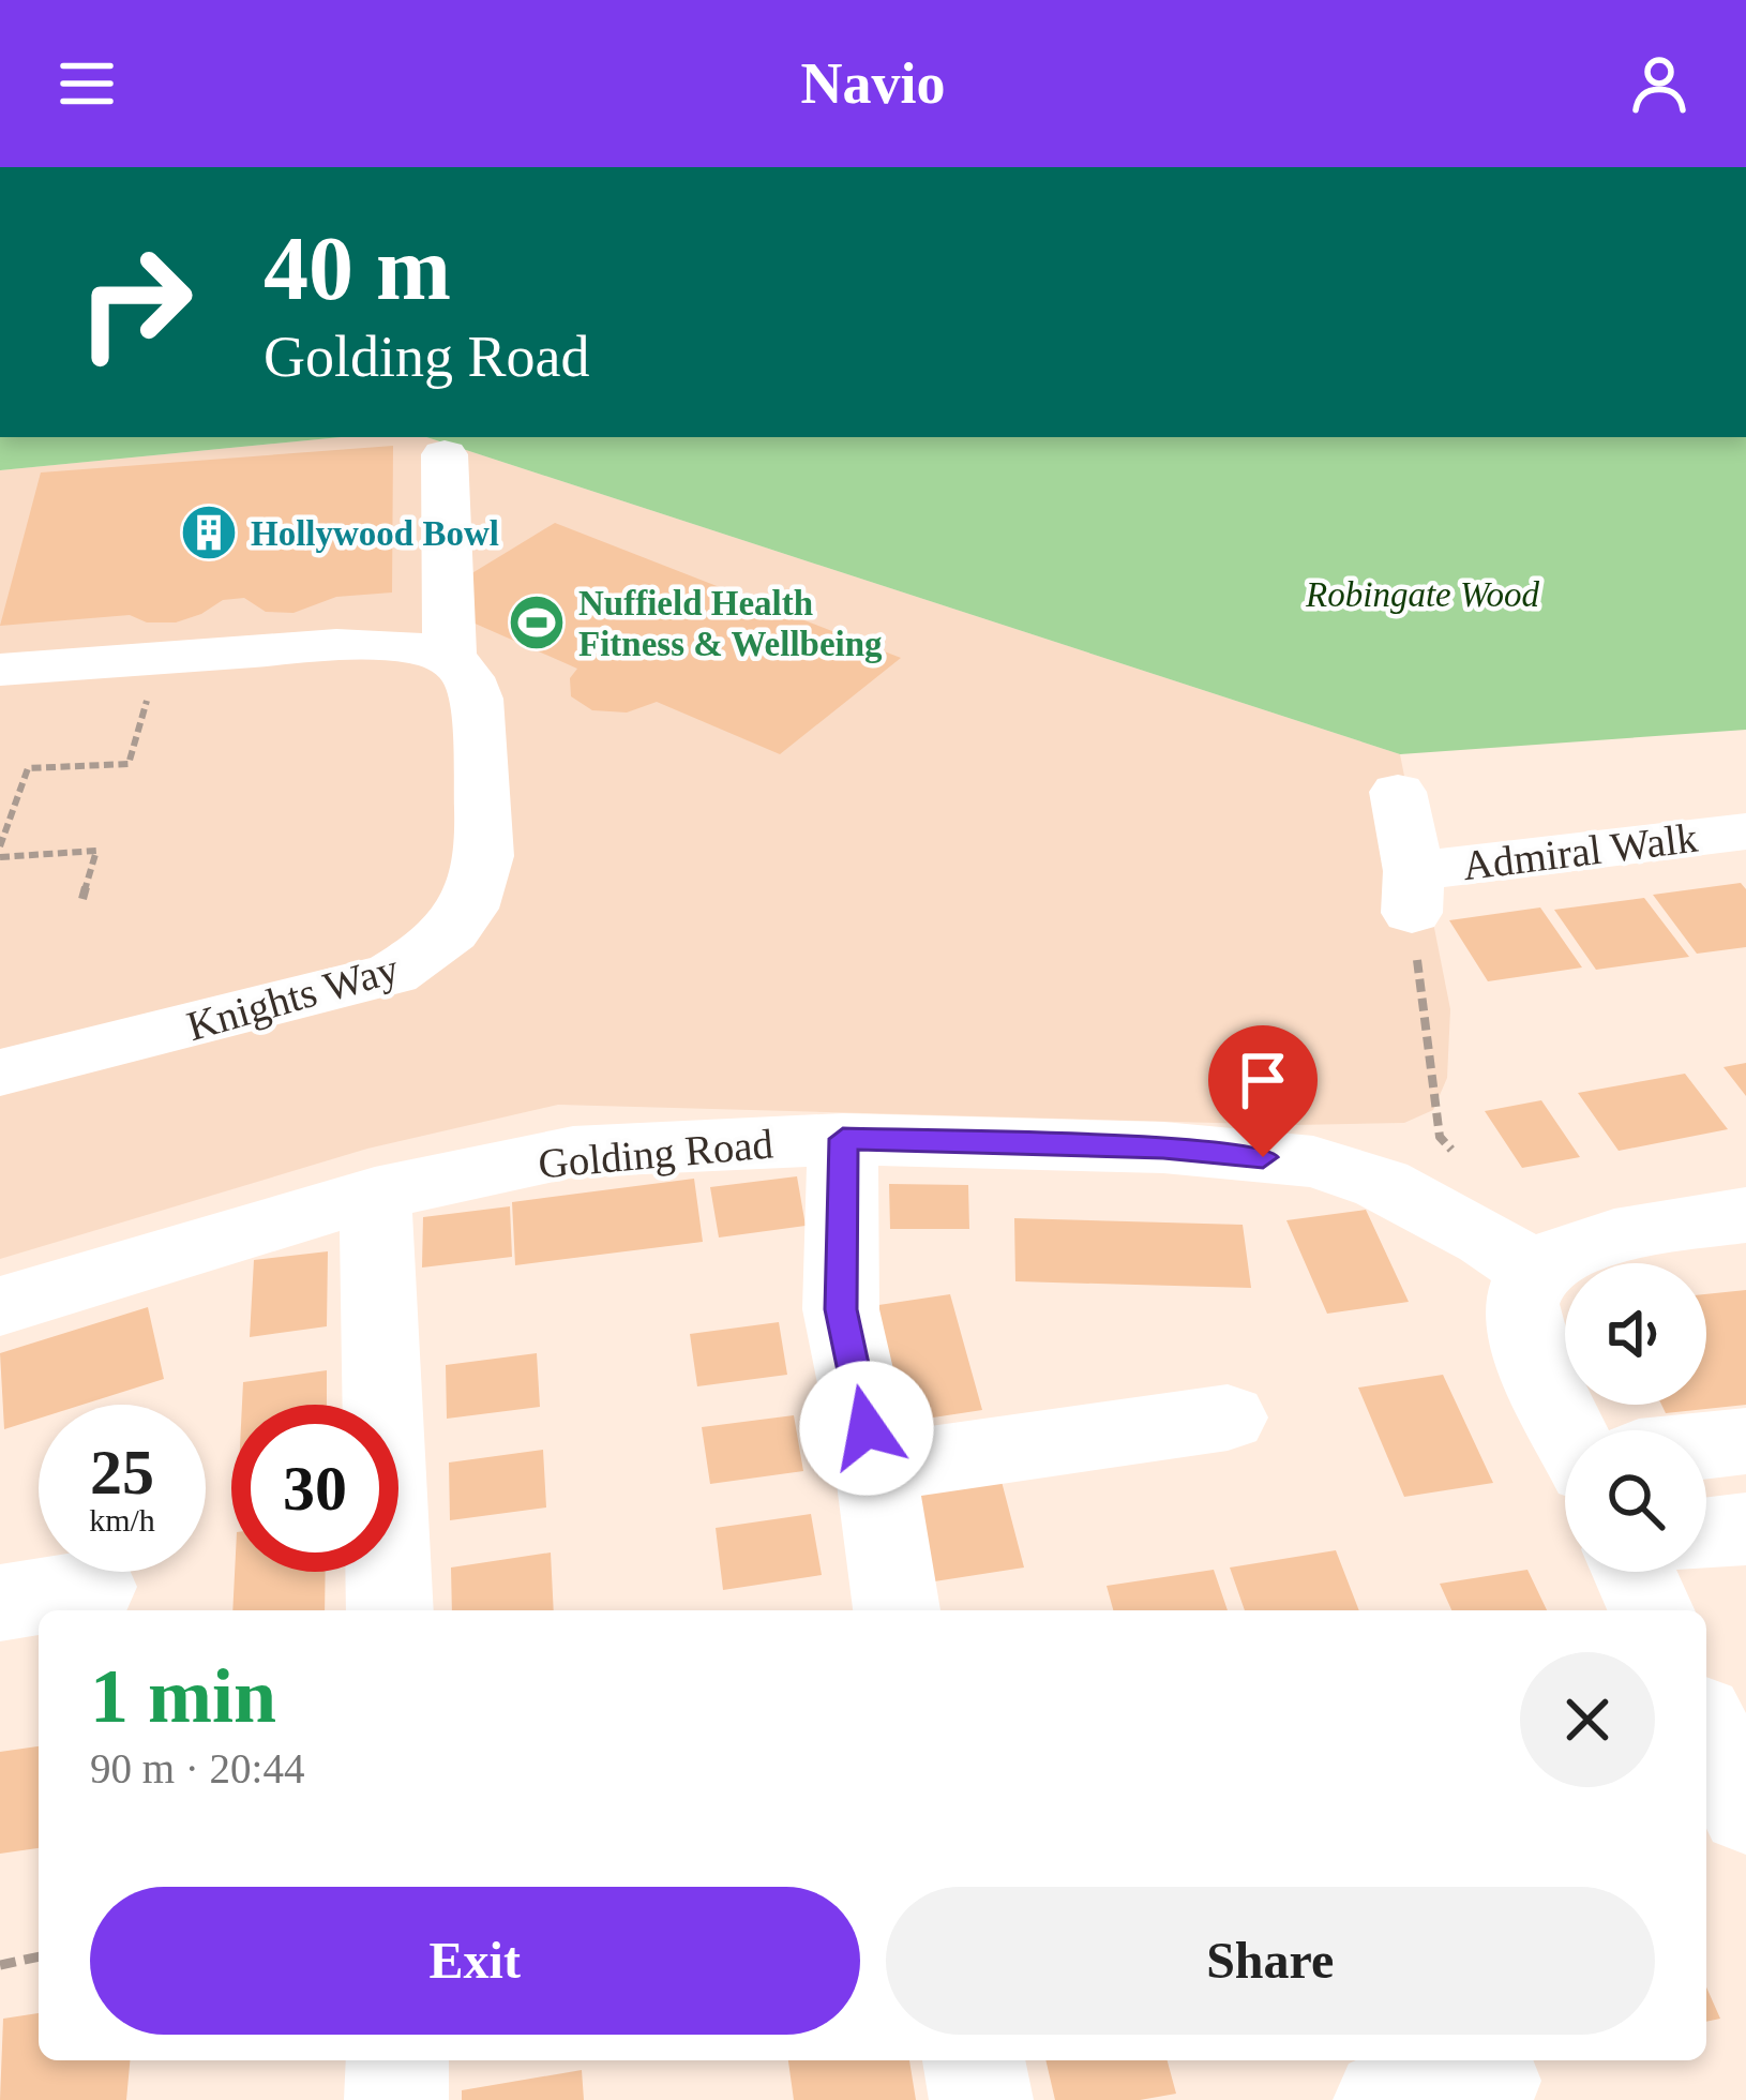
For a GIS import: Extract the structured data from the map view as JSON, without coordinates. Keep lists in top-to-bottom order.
{
  "streets": {
    "street": ["Admiral Walk", "Knights Way", "Golding Road"]
  },
  "parks": ["Robingate Wood"],
  "places": {
    "building": ["Hollywood Bowl"],
    "sports": ["Nuffield Health Fitness & Wellbeing"]
  },
  "page": {
    "header": "Navio",
    "turn": ["40 m", "Golding Road"],
    "speed": "25 km/h",
    "limit": "30",
    "heading": ["1 min", "90 m · 20:44"],
    "buttons": ["Exit", "Share"]
  }
}
